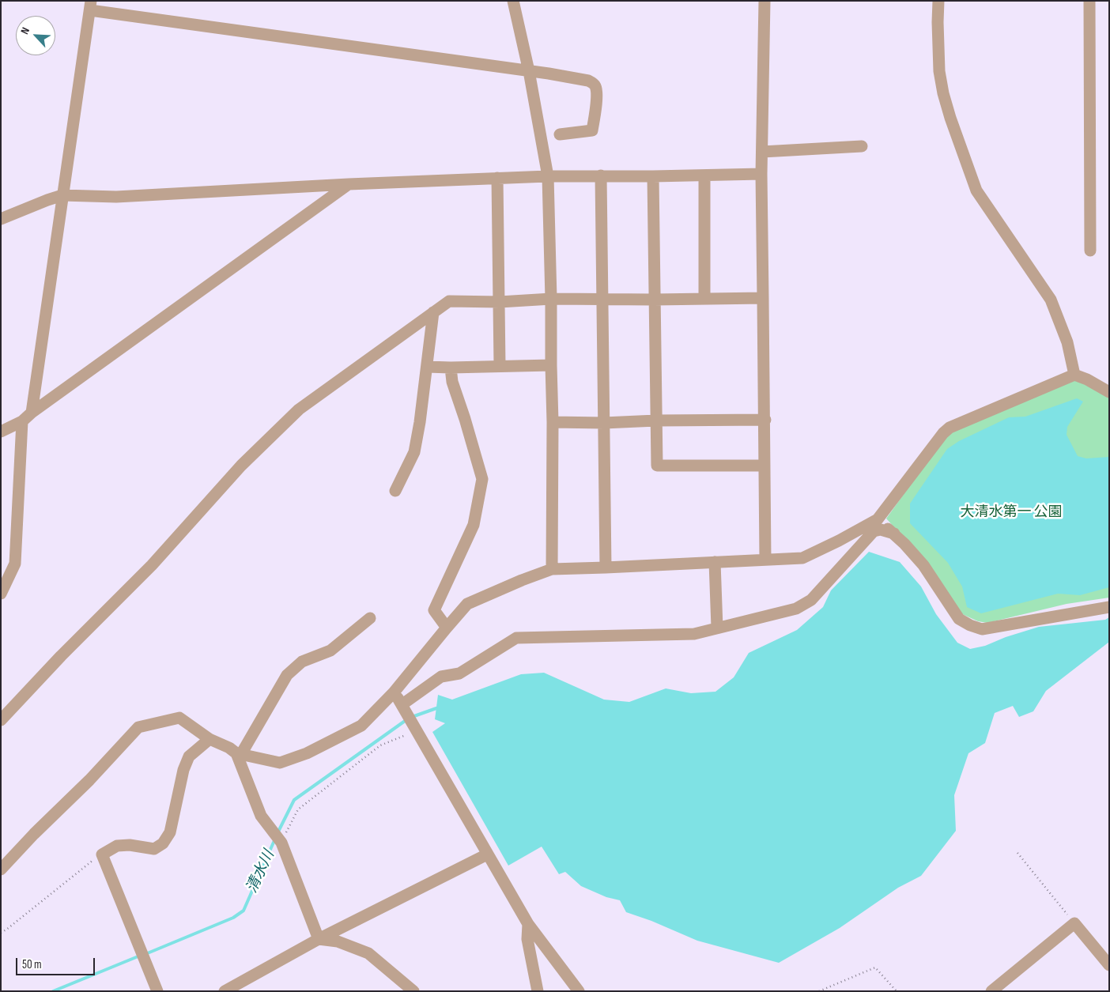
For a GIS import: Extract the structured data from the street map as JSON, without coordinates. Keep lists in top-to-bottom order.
{
  "water": ["清水川"],
  "parks": ["大清水第一 公園"],
  "scale_bar": "50 m",
  "north": "top left"
}
